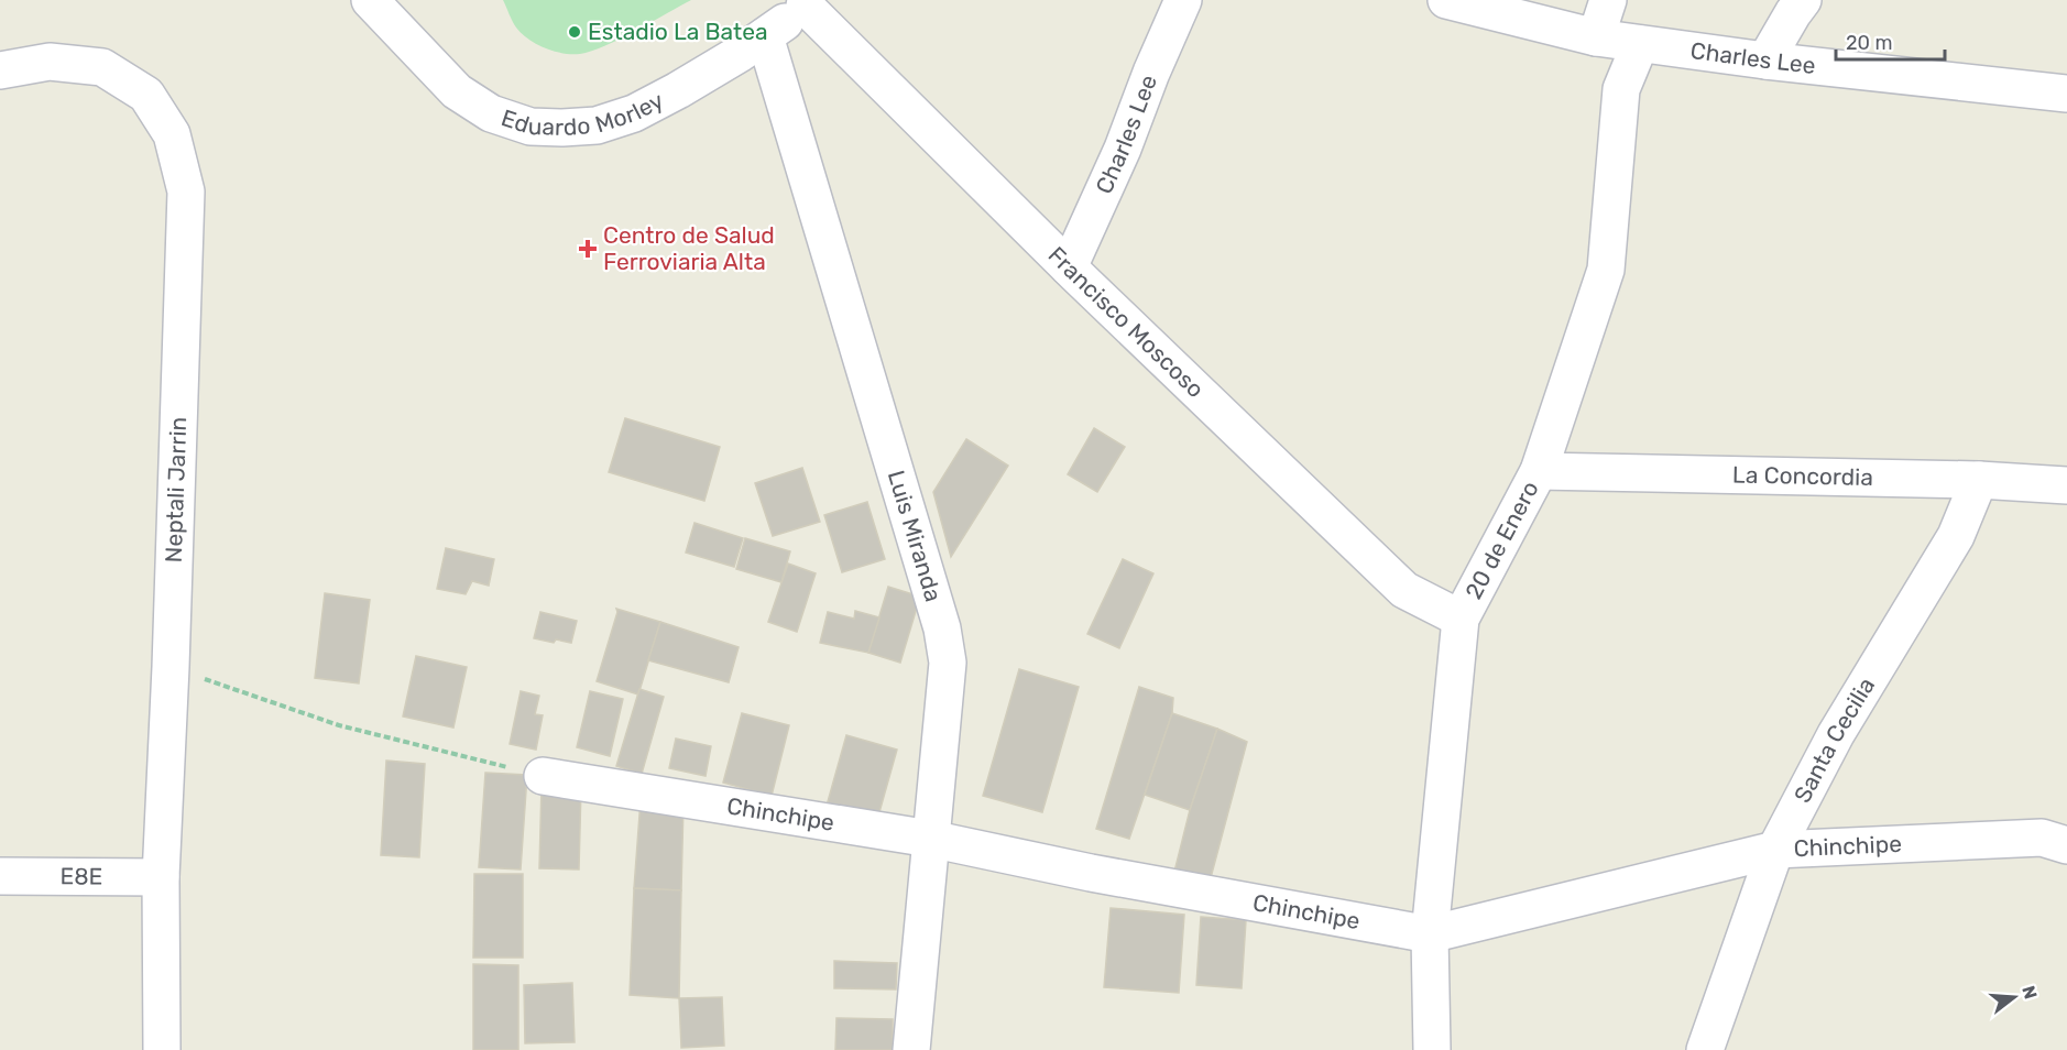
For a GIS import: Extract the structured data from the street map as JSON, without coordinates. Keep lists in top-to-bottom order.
{
  "streets": {
    "street": [
      "Charles Lee",
      "Eduardo Morley",
      "Francisco Moscoso",
      "La Concordia",
      "Neptali Jarrin",
      "Luis Miranda",
      "20 de Enero",
      "Santa Cecilia",
      "Chinchipe",
      "E8E"
    ]
  },
  "crossings": [
    ["Charles Lee", "Francisco Moscoso"],
    ["Charles Lee", "20 de Enero"],
    ["Eduardo Morley", "Francisco Moscoso"],
    ["Eduardo Morley", "Luis Miranda"],
    ["Francisco Moscoso", "20 de Enero"],
    ["La Concordia", "20 de Enero"],
    ["La Concordia", "Santa Cecilia"],
    ["Neptali Jarrin", "E8E"],
    ["Luis Miranda", "Chinchipe"],
    ["20 de Enero", "Chinchipe"],
    ["Santa Cecilia", "Chinchipe"]
  ],
  "places": {
    "other": ["Estadio La Batea"],
    "health": ["Centro de Salud Ferroviaria Alta"]
  },
  "scale_bar": "20 m",
  "north": "right"
}
